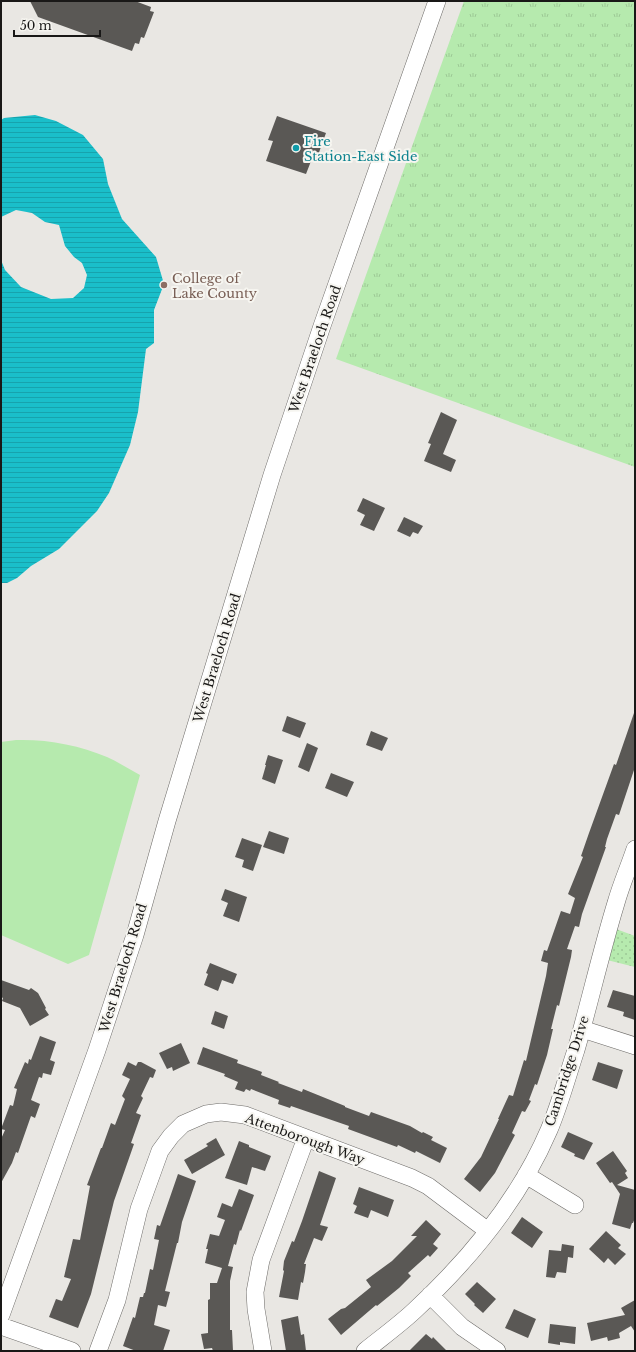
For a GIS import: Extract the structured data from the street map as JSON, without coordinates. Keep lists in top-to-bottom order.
{
  "streets": {
    "street": ["West Braeloch Road", "Cambridge Drive", "Attenborough Way"]
  },
  "crossings": [
    ["Cambridge Drive", "Attenborough Way"]
  ],
  "places": ["Fire Station-East Side", "College of Lake County"],
  "scale_bar": "50 m"
}
